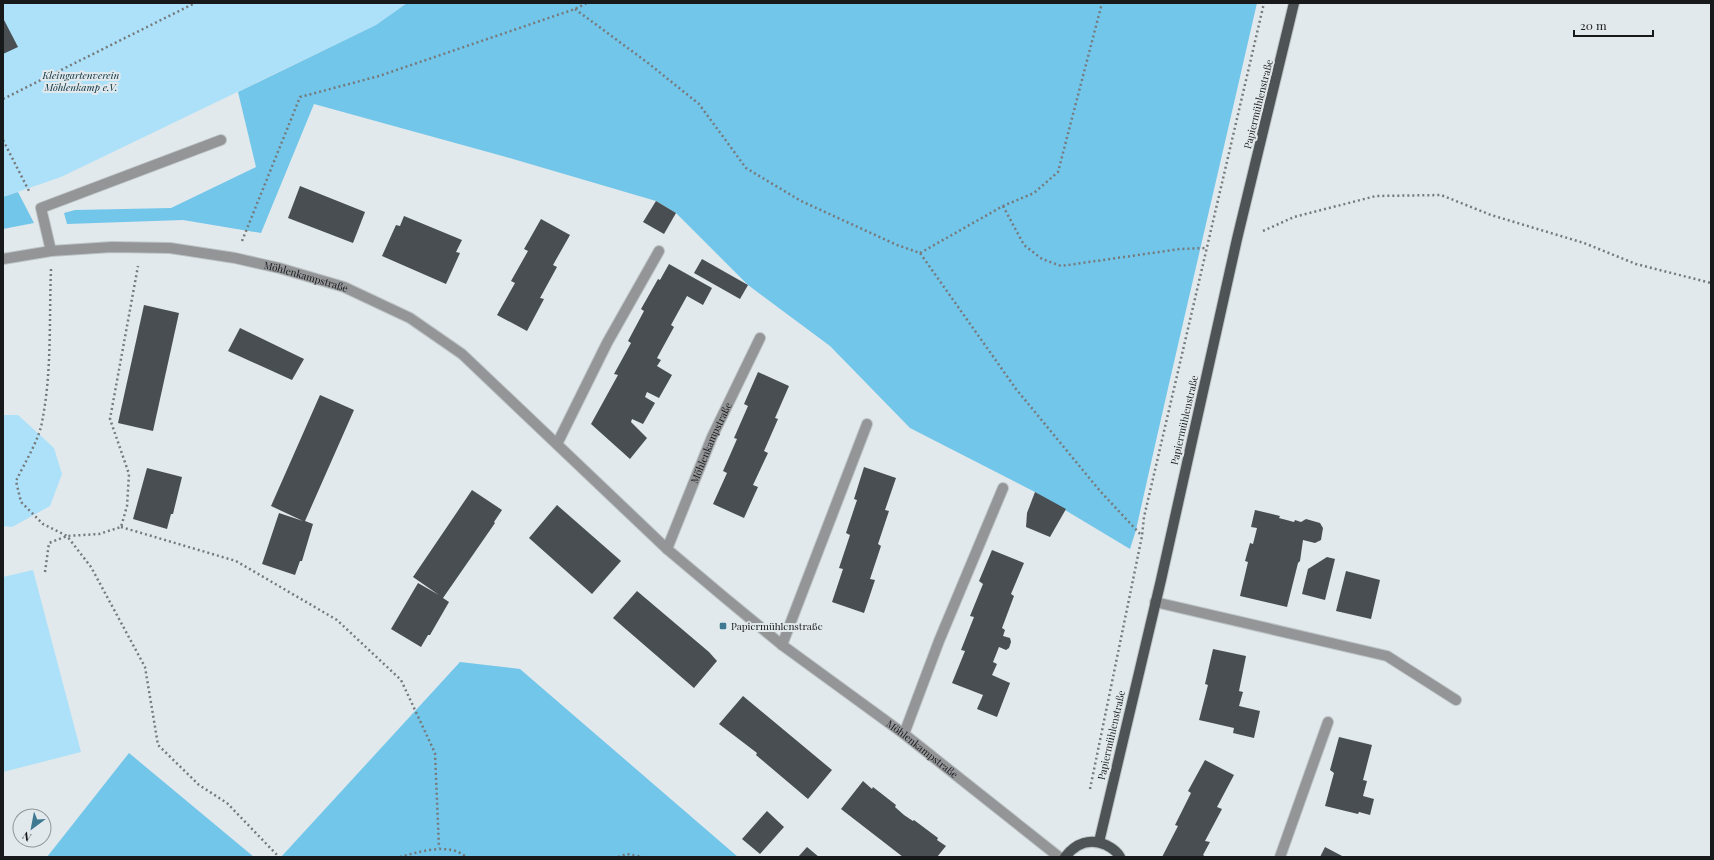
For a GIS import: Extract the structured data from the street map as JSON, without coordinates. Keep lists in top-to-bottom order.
{
  "streets": {
    "main road": ["Papiermühlenstraße"],
    "street": ["Möhlenkampstraße"]
  },
  "parks": ["Kleingartenverein Möhlenkamp e.V."],
  "places": {
    "transit": ["Papiermühlenstraße"]
  },
  "scale_bar": "20 m",
  "north": "bottom left"
}
